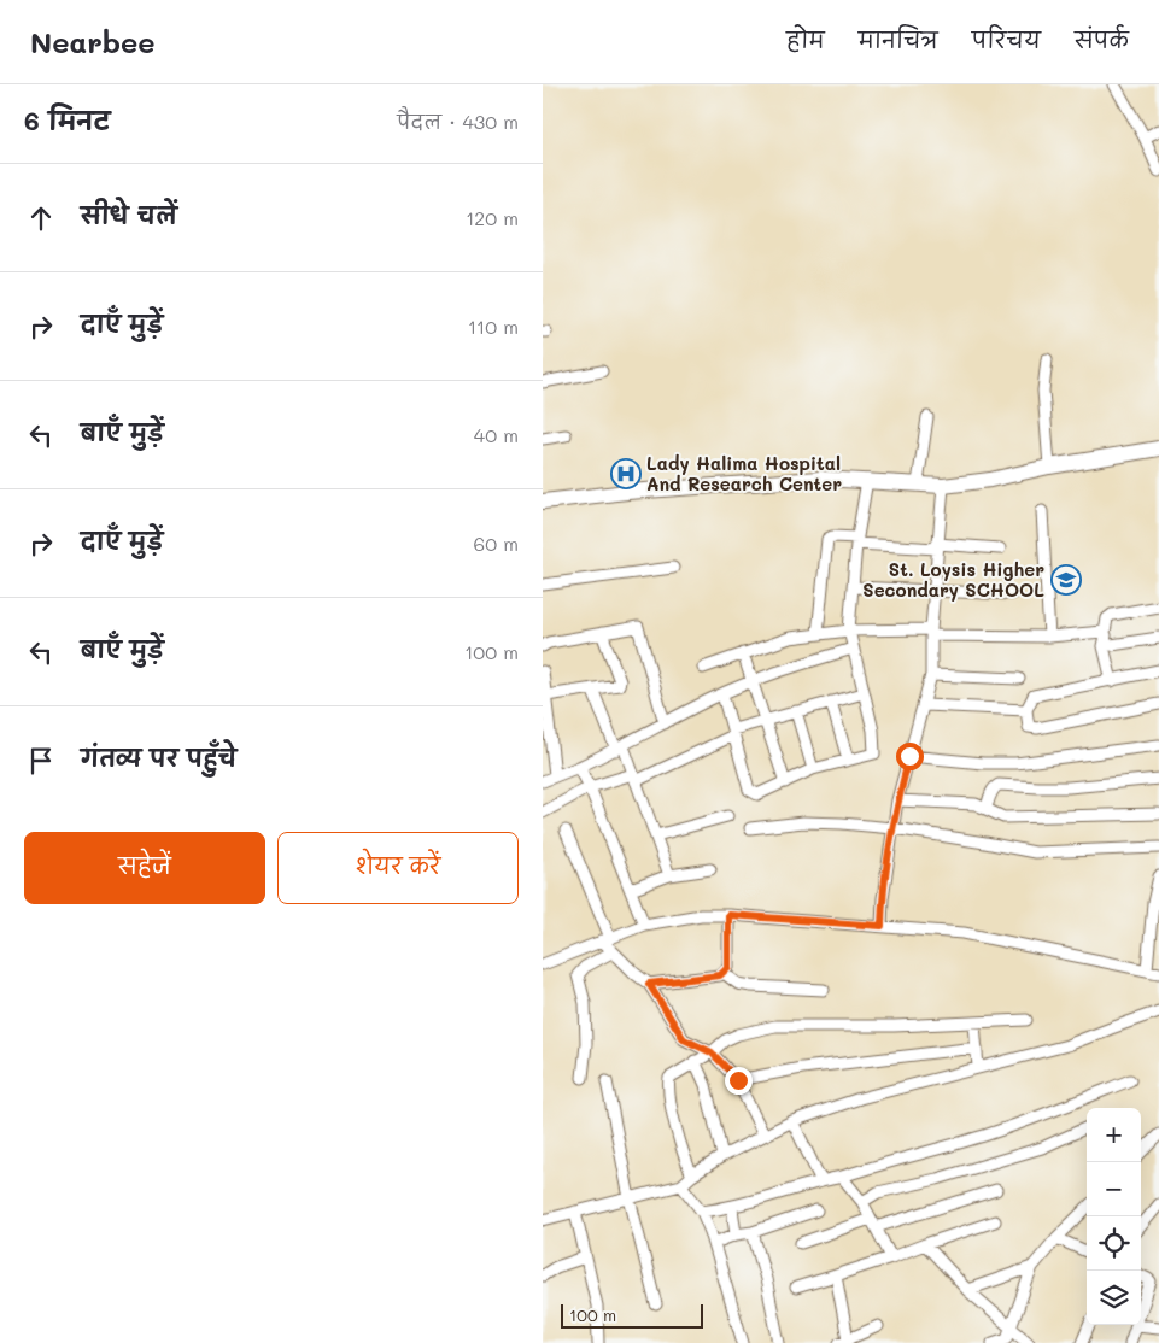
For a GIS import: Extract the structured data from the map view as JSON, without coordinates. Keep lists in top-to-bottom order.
{
  "places": {
    "hospital": ["Lady Halima Hospital And Research Center"],
    "school or university": ["St. Loysis Higher Secondary SCHOOL"]
  },
  "scale_bar": "100 m",
  "page": {
    "header": "Nearbee",
    "nav": [
      "होम",
      "मानचित्र",
      "परिचय",
      "संपर्क"
    ],
    "heading": ["6 मिनट", "पैदल · 430 m"],
    "list": [
      ["सीधे चलें", "120 m"],
      ["दाएँ मुड़ें", "110 m"],
      ["बाएँ मुड़ें", "40 m"],
      ["दाएँ मुड़ें", "60 m"],
      ["बाएँ मुड़ें", "100 m"],
      "गंतव्य पर पहुँचे"
    ],
    "buttons": ["सहेजें", "शेयर करें"],
    "map_buttons": ["+", "−"],
    "scale": "100 m"
  }
}
